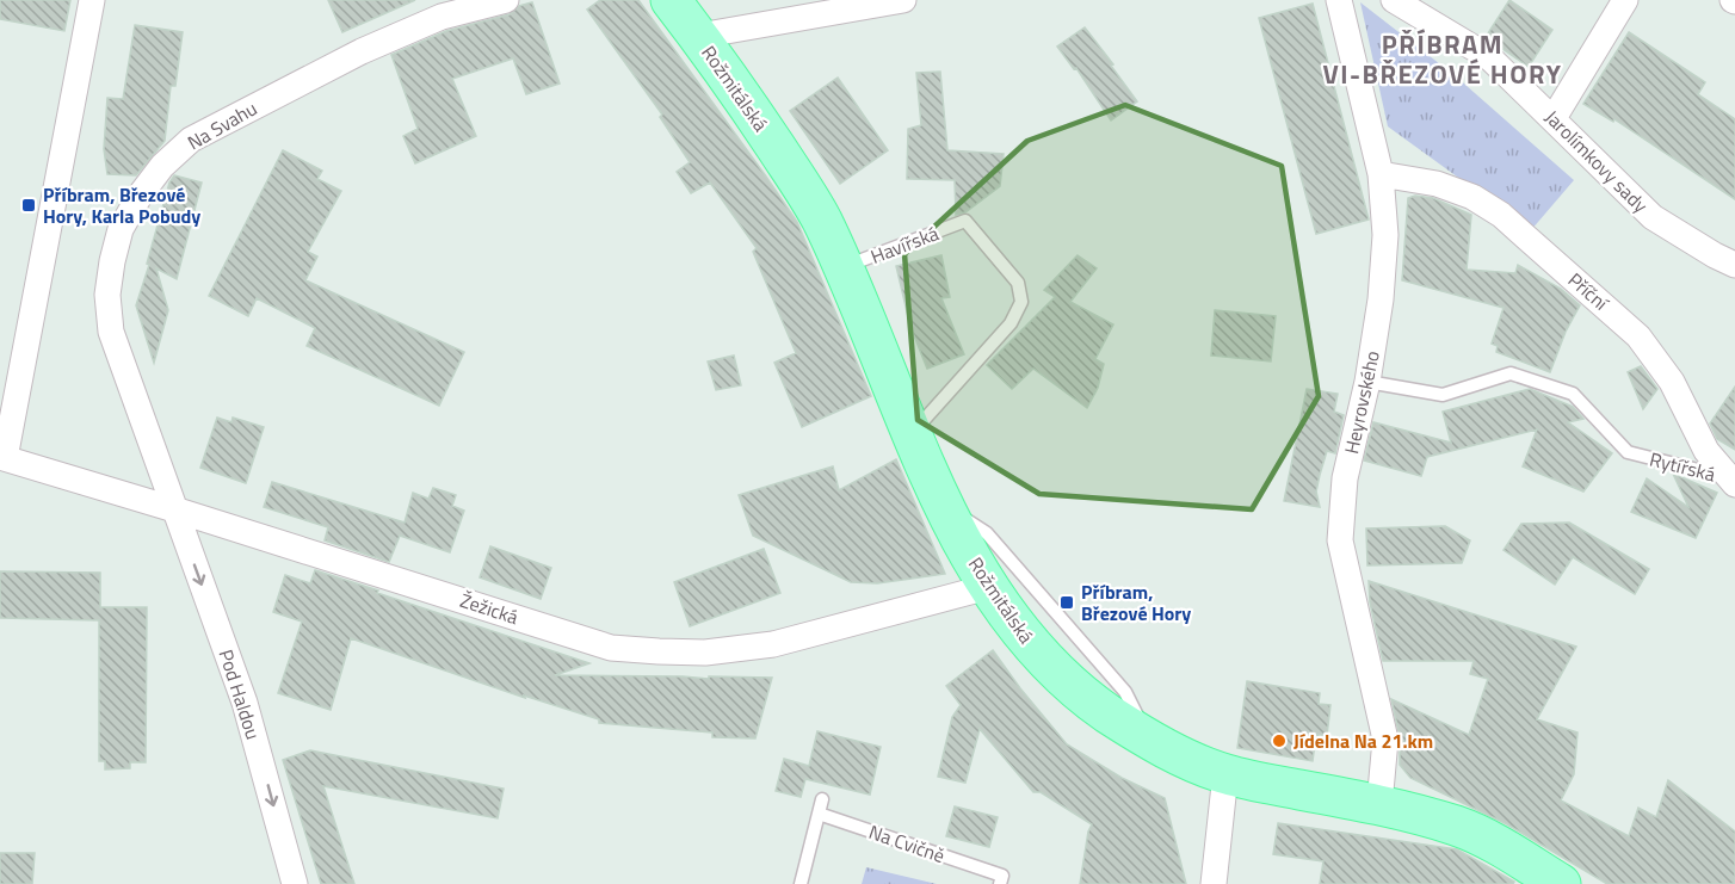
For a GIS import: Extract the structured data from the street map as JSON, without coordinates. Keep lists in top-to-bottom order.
{
  "streets": {
    "main road": ["Rožmitálská"],
    "street": [
      "Na Svahu",
      "Jarolímkovy sady",
      "Příční",
      "Heyrovského",
      "Žežická",
      "Pod Haldou"
    ],
    "lane": ["Havířská", "Rytířská", "Na Cvičně"]
  },
  "crossings": [
    ["Rožmitálská", "Havířská"],
    ["Rožmitálská", "Heyrovského"],
    ["Rožmitálská", "Žežická"],
    ["Na Svahu", "Žežická"],
    ["Na Svahu", "Pod Haldou"],
    ["Příční", "Heyrovského"],
    ["Příční", "Rytířská"],
    ["Heyrovského", "Rytířská"],
    ["Žežická", "Pod Haldou"]
  ],
  "one_way": ["Pod Haldou"],
  "districts": ["PŘÍBRAM VI-BŘEZOVÉ HORY"],
  "places": {
    "transit": ["Příbram, Březové Hory, Karla Pobudy", "Příbram, Březové Hory"],
    "other": ["Jídelna Na 21.km"]
  }
}
